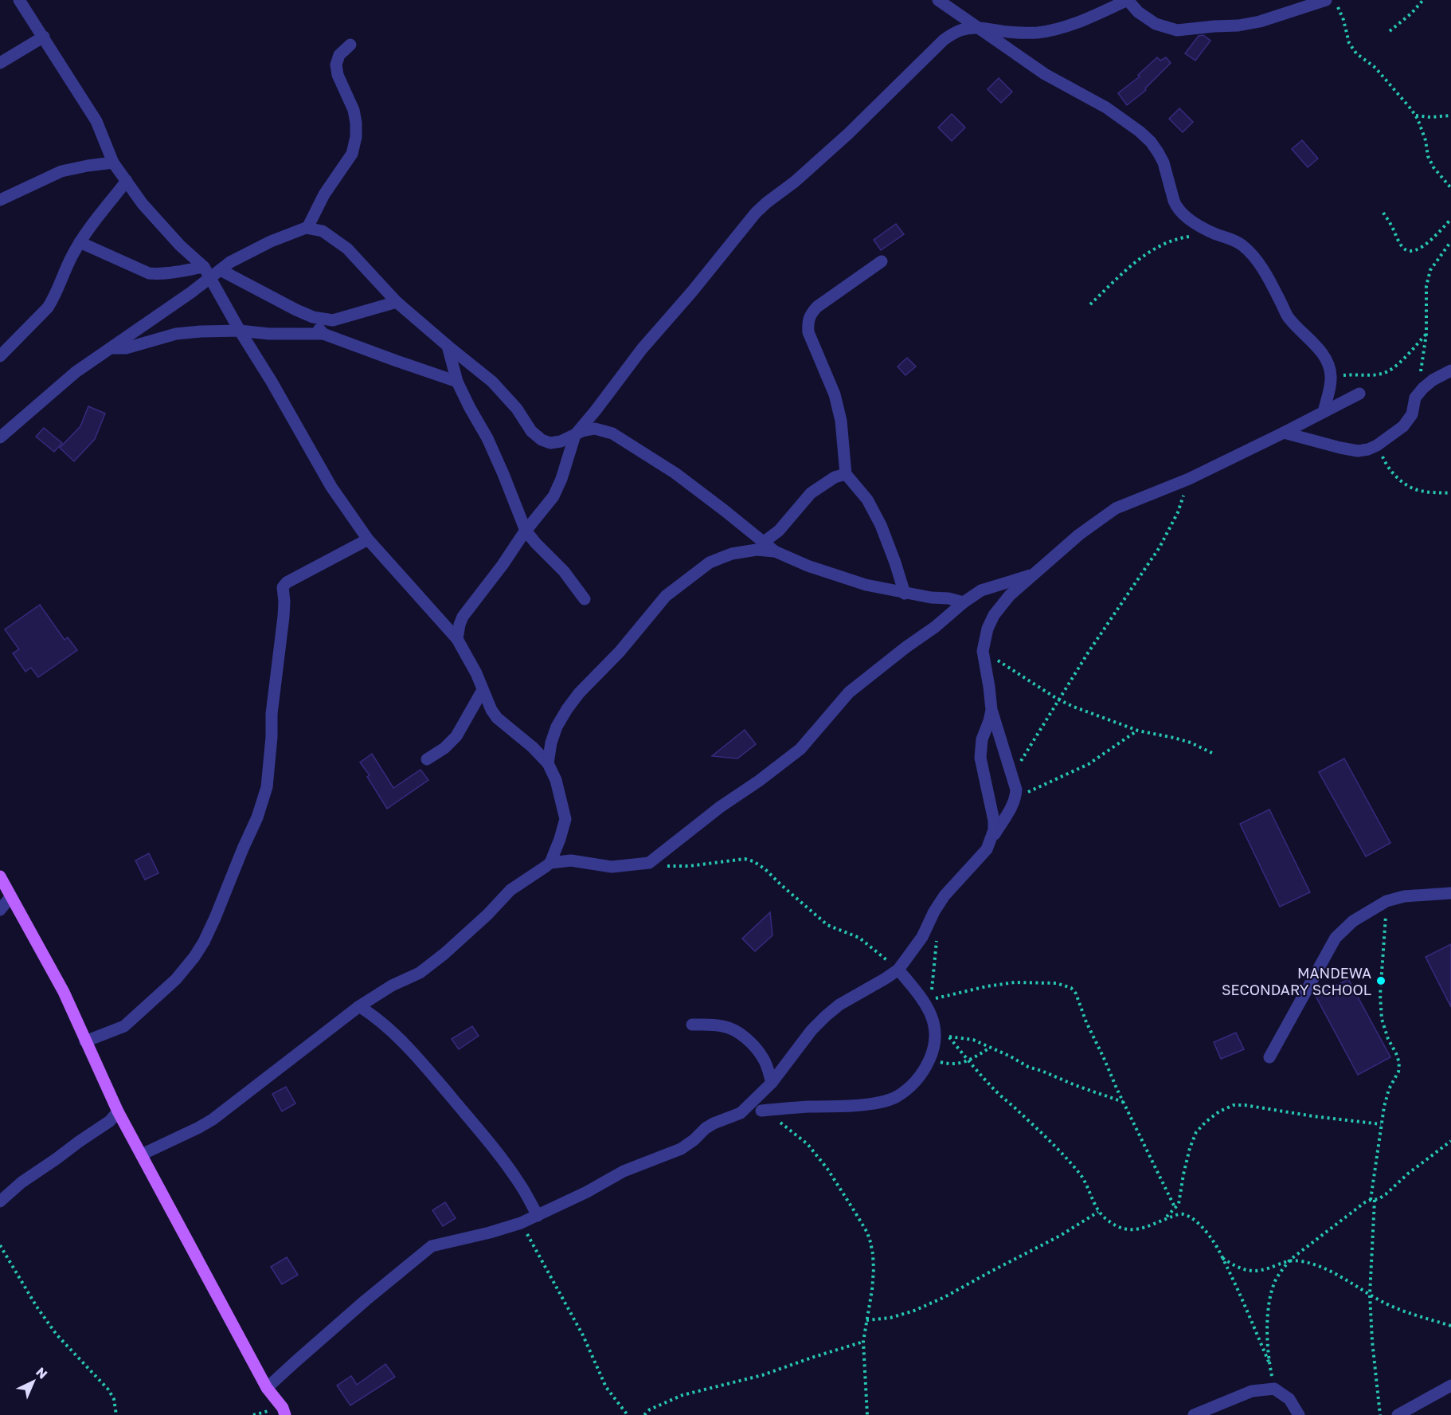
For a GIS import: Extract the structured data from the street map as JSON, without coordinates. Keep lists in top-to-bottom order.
{
  "places": ["MANDEWA SECONDARY SCHOOL"],
  "north": "top right"
}
